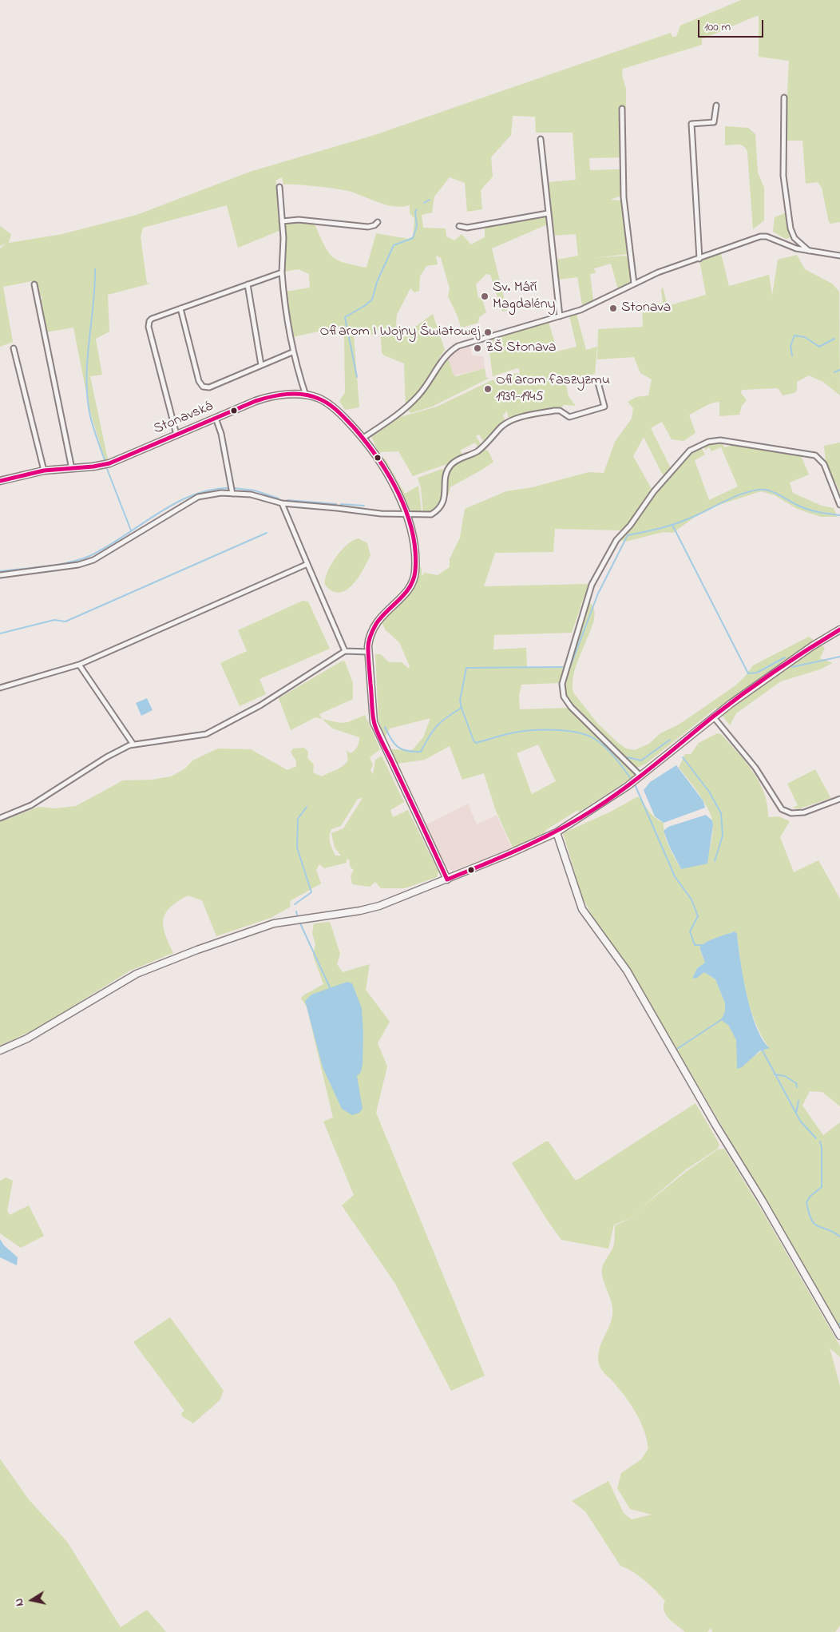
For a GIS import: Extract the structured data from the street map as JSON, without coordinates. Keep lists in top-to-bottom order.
{
  "streets": {
    "street": ["Stonavská"]
  },
  "places": [
    "Sv. Máří Magdalény",
    "Stonava",
    "Ofiarom I Wojny Światowej",
    "ZŠ Stonava",
    "Ofiarom faszyzmu 1939-1945"
  ],
  "scale_bar": "100 m",
  "north": "left"
}
